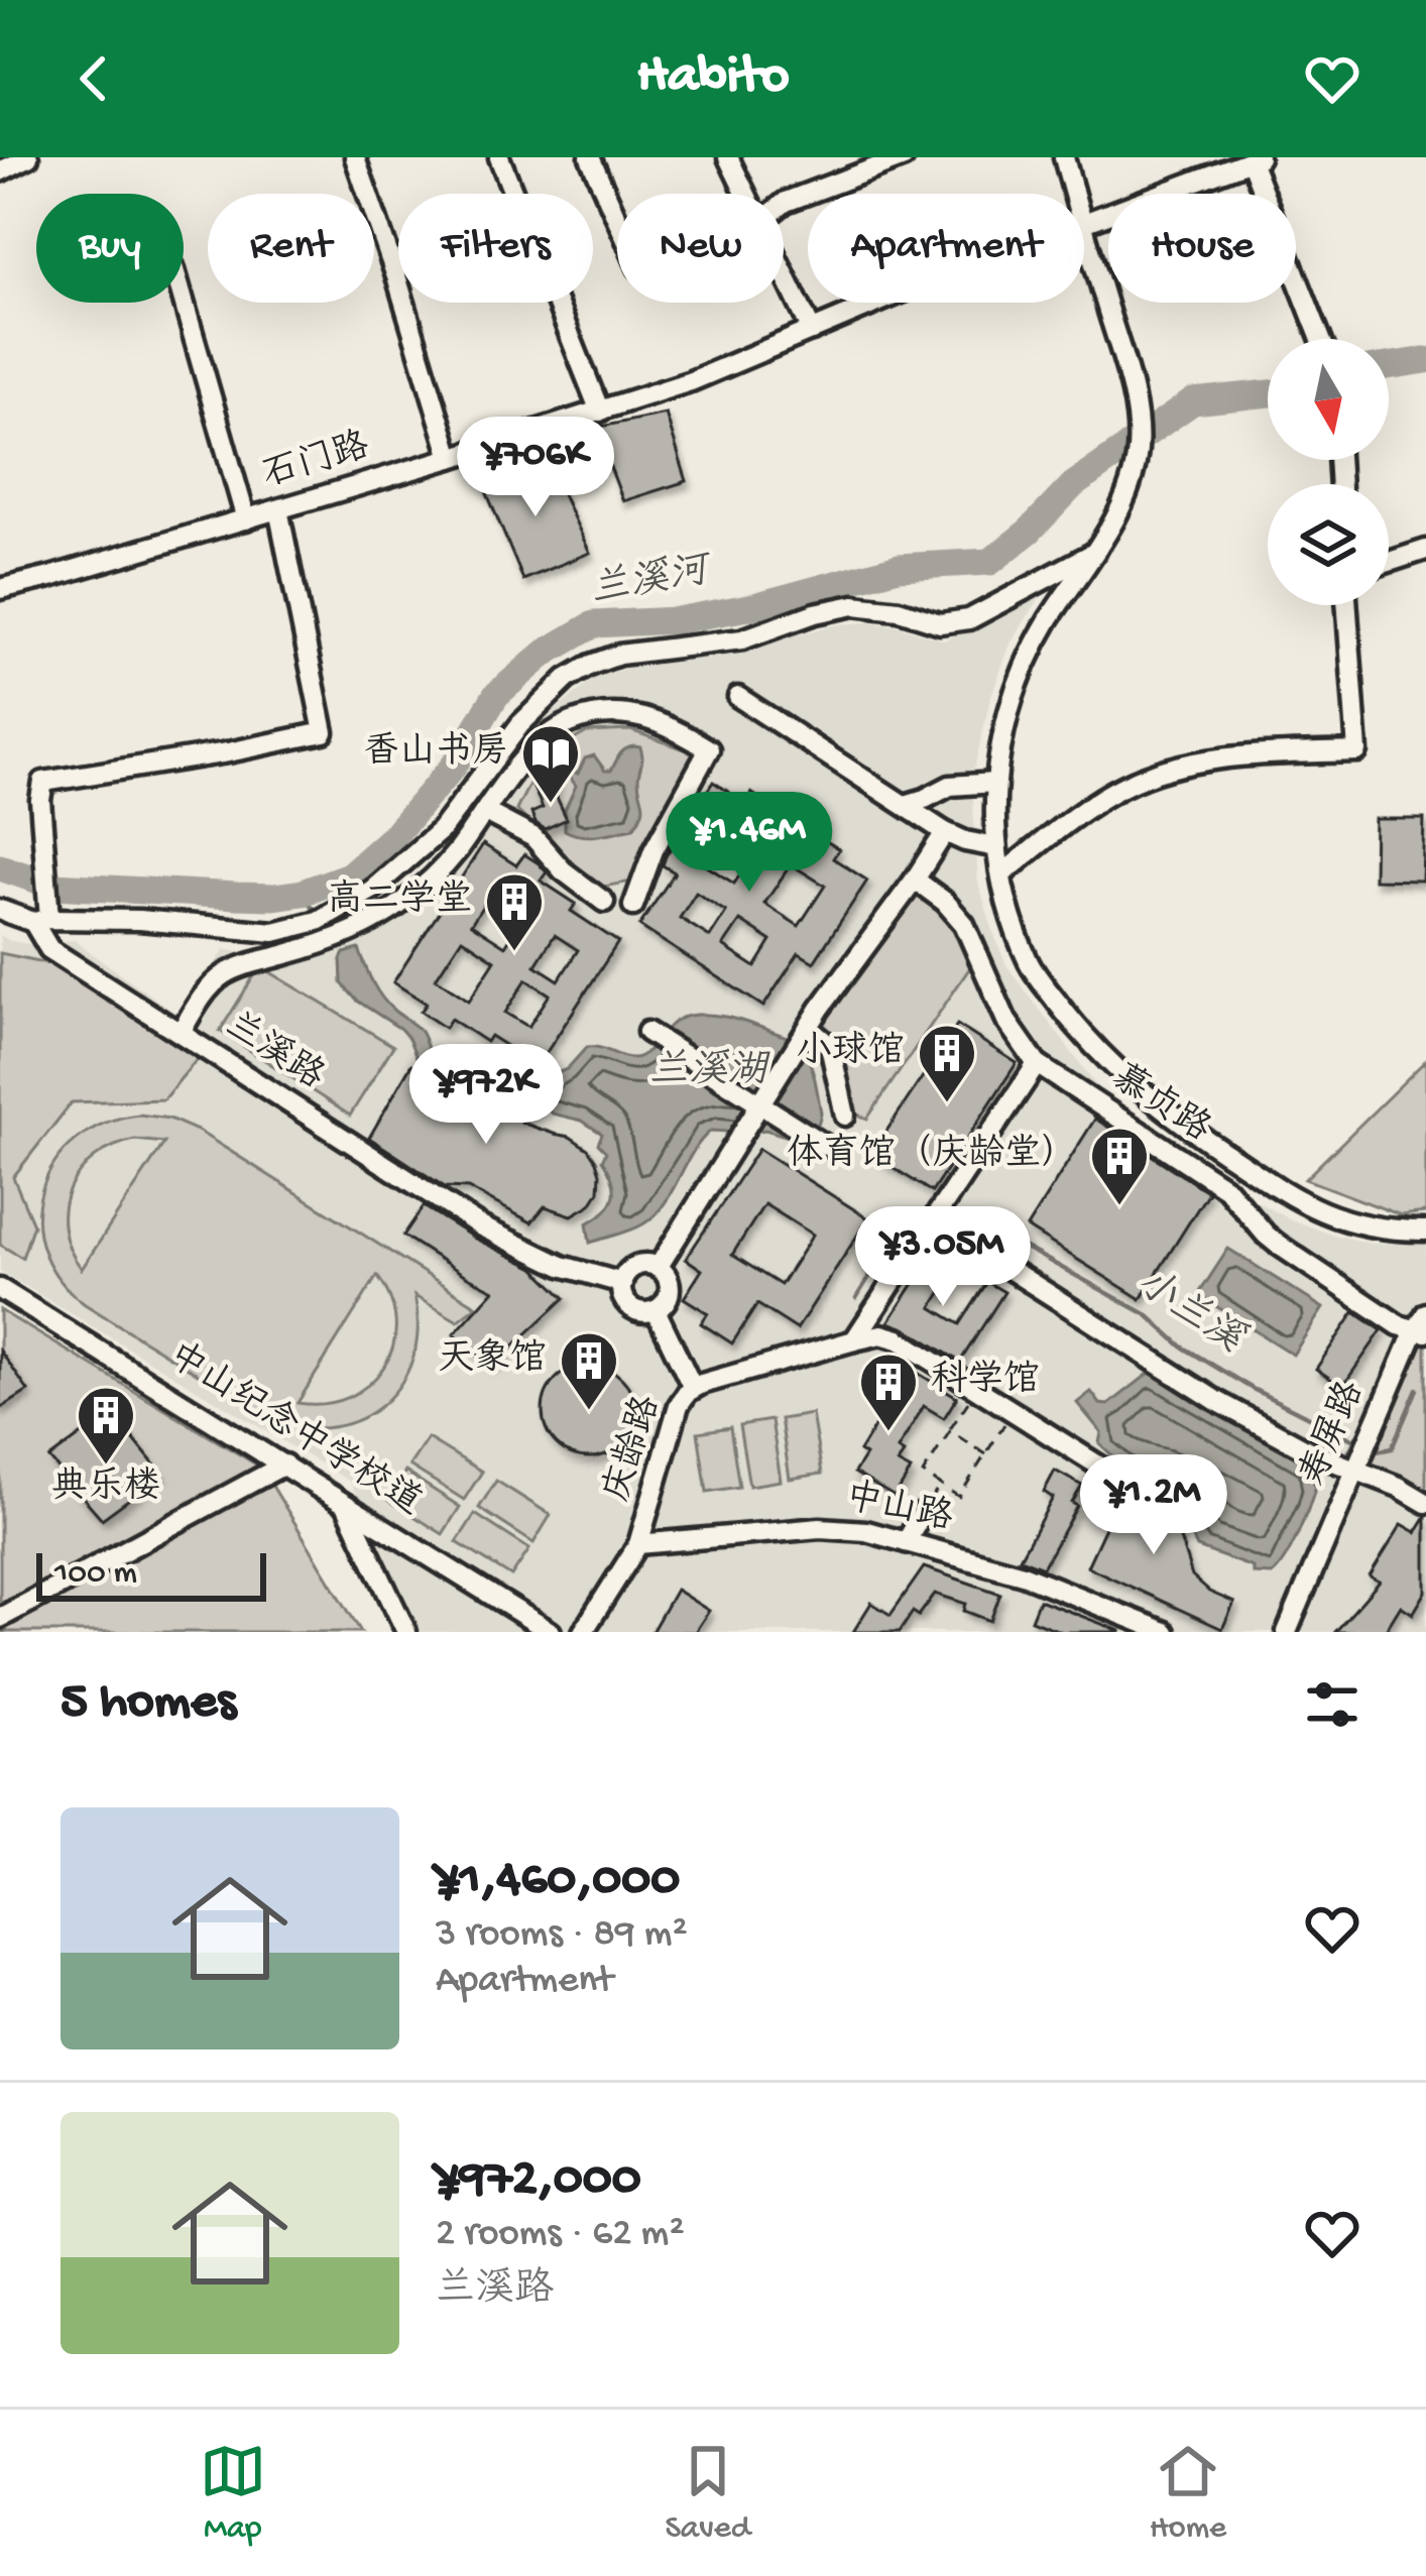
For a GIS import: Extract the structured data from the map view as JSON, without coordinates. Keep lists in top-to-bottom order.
{
  "streets": {
    "street": [
      "石门路",
      "兰溪路",
      "慕贞路",
      "中山纪念中学校道",
      "寿屏路",
      "庆龄路",
      "中山路"
    ]
  },
  "crossings": [
    ["慕贞路", "寿屏路"],
    ["庆龄路", "中山路"]
  ],
  "water": ["兰溪河", "兰溪湖", "小兰溪"],
  "places": {
    "library": ["香山书房"],
    "building": [
      "高二学堂",
      "小球馆",
      "体育馆（庆龄堂）",
      "天象馆",
      "科学馆",
      "典乐楼"
    ]
  },
  "scale_bar": "100 m",
  "north": "bottom",
  "page": {
    "header": "Habito",
    "chip": [
      "Buy",
      "Rent",
      "Filters",
      "New",
      "Apartment",
      "House"
    ],
    "price": [
      "¥706K",
      "¥1.46M",
      "¥972K",
      "¥3.05M",
      "¥1.2M"
    ],
    "scale": "100 m",
    "heading": "5 homes",
    "list": [
      {
        "name": "¥1,460,000",
        "note": "3 rooms · 89 m² · Apartment"
      },
      {
        "name": "¥972,000",
        "note": "2 rooms · 62 m² · 兰溪路"
      }
    ],
    "tabs": ["Map", "Saved", "Home"]
  }
}
